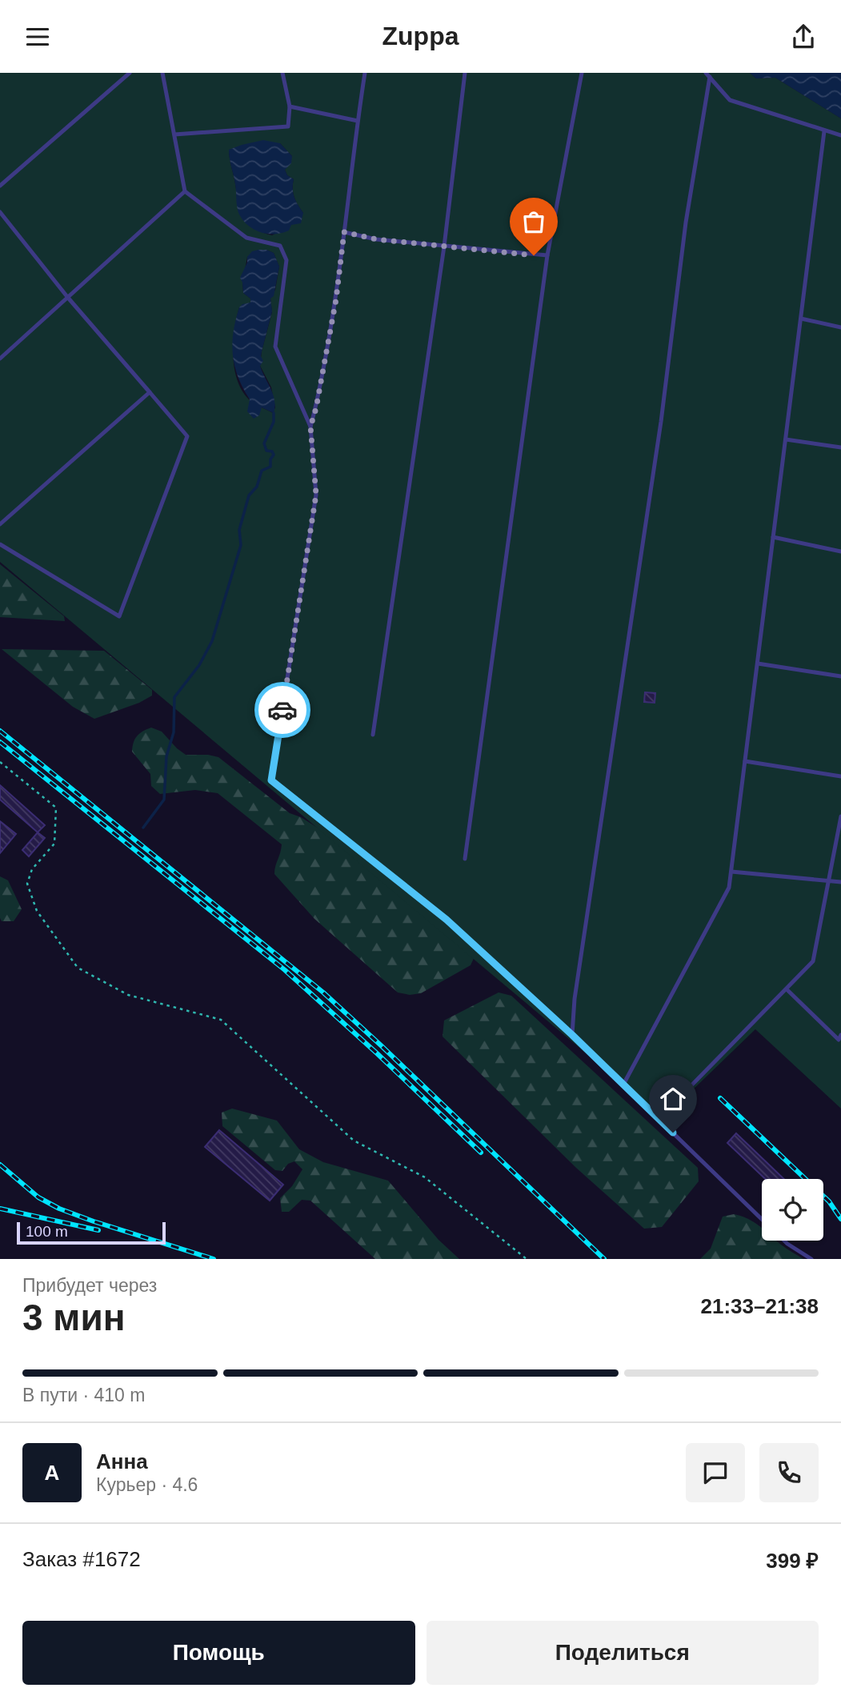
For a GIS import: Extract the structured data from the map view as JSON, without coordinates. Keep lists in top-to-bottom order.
{
  "scale_bar": "100 m",
  "page": {
    "header": "Zuppa",
    "scale": "100 m",
    "heading": ["3 мин", "Прибудет через", "21:33–21:38"],
    "panel": [
      "Анна",
      "Курьер · 4.6",
      "Заказ #1672",
      "399 ₽"
    ],
    "bar": "В пути · 410 m",
    "round": "А",
    "buttons": ["Помощь", "Поделиться"]
  }
}
